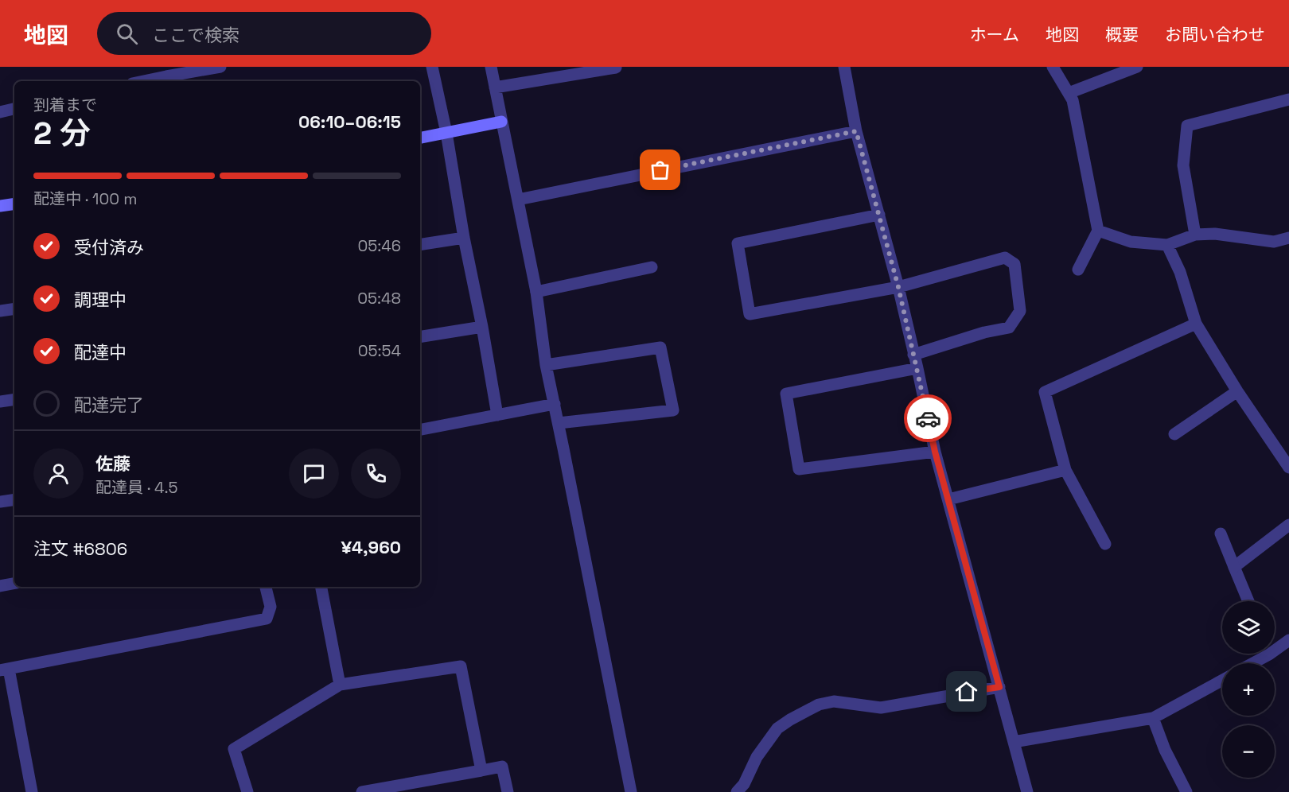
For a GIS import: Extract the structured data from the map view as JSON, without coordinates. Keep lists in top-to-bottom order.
{
  "page": {
    "header": "地図",
    "search": "ここで検索",
    "nav": [
      "ホーム",
      "地図",
      "概要",
      "お問い合わせ"
    ],
    "heading": ["2 分", "到着まで", "06:10–06:15"],
    "panel": [
      "佐藤",
      "配達員 · 4.5",
      "注文 #6806",
      "¥4,960"
    ],
    "bar": "配達中 · 100 m",
    "list": [
      ["受付済み", "05:46"],
      ["調理中", "05:48"],
      ["配達中", "05:54"],
      "配達完了"
    ],
    "map_buttons": ["+", "−"]
  }
}
